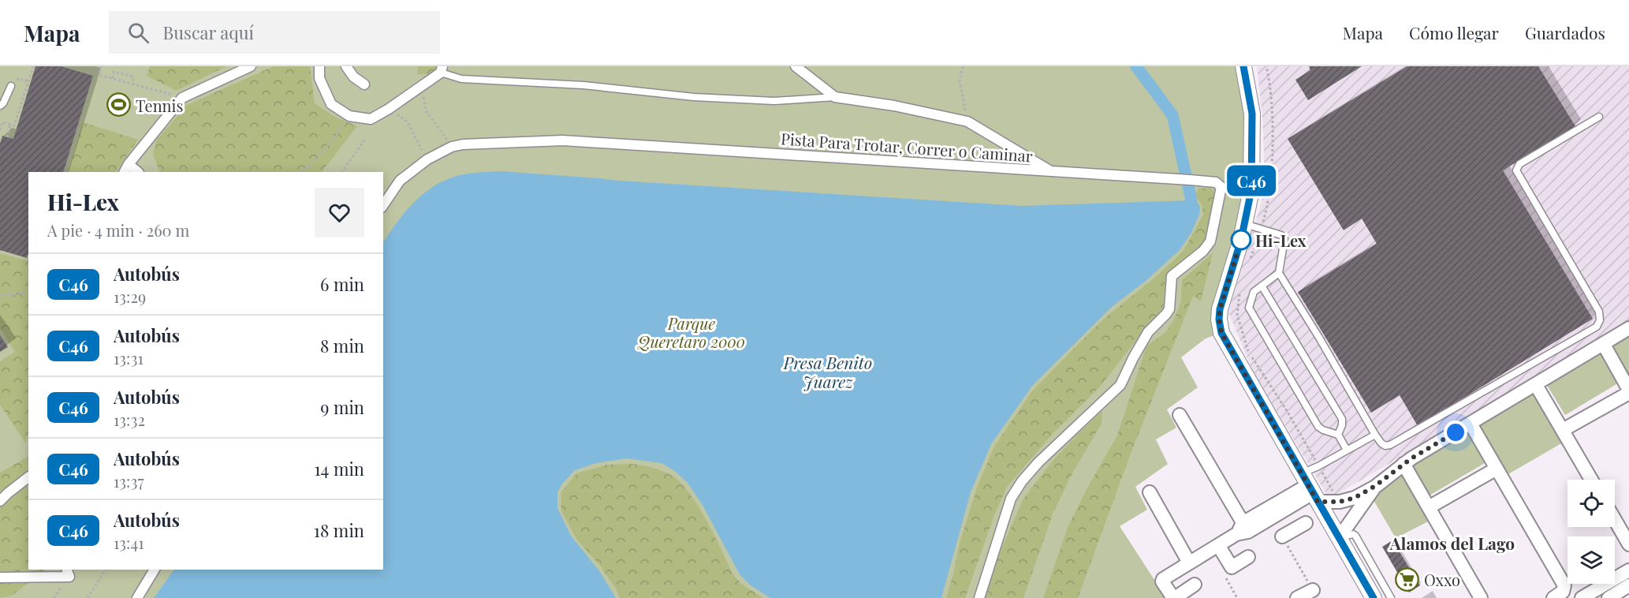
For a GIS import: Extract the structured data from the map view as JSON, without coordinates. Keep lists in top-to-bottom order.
{
  "streets": {
    "street": ["Pista Para Trotar, Correr o Caminar"]
  },
  "districts": ["Alamos del Lago"],
  "water": ["Presa Benito Juarez"],
  "parks": ["Parque Queretaro 2000"],
  "places": {
    "sports": ["Tennis"],
    "other": ["Hi-Lex"],
    "supermarket": ["Oxxo"]
  },
  "lines": ["bus line C46"],
  "page": {
    "header": "Mapa",
    "search": "Buscar aquí",
    "nav": ["Mapa", "Cómo llegar", "Guardados"],
    "on_map": "C46",
    "heading": ["Hi-Lex", "A pie · 4 min · 260 m"],
    "list": [
      {
        "mark": "C46",
        "name": "Autobús",
        "note": "13:29",
        "value": "6 min"
      },
      {
        "mark": "C46",
        "name": "Autobús",
        "note": "13:31",
        "value": "8 min"
      },
      {
        "mark": "C46",
        "name": "Autobús",
        "note": "13:32",
        "value": "9 min"
      },
      {
        "mark": "C46",
        "name": "Autobús",
        "note": "13:37",
        "value": "14 min"
      },
      {
        "mark": "C46",
        "name": "Autobús",
        "note": "13:41",
        "value": "18 min"
      }
    ]
  }
}
